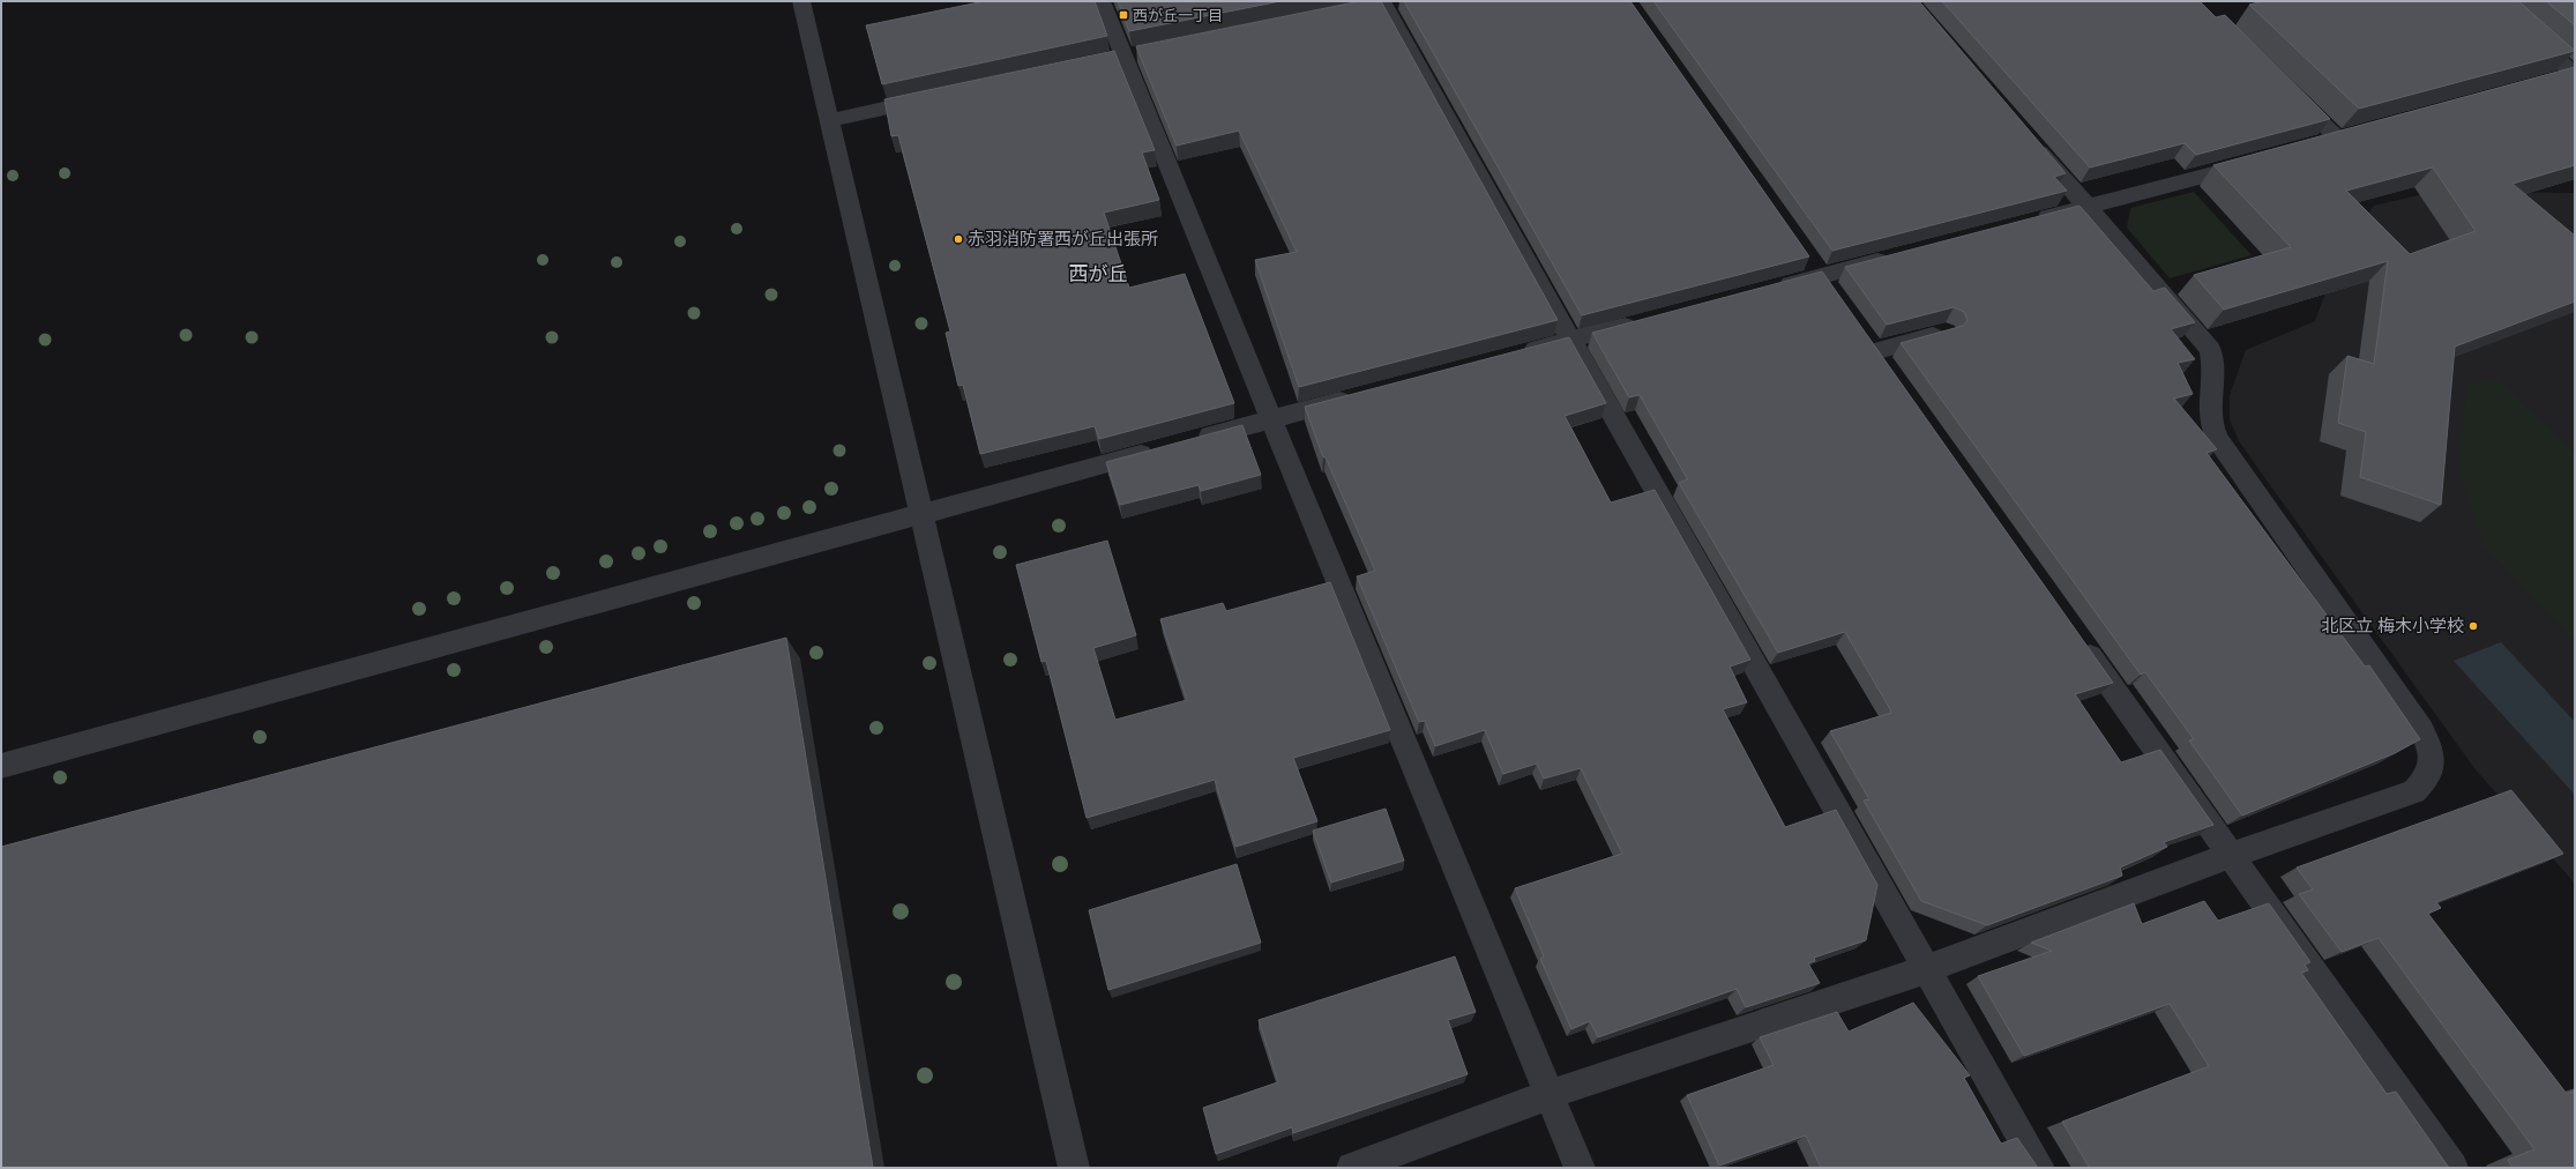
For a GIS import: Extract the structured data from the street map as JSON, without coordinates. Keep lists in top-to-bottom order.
{
  "districts": ["西が丘"],
  "places": {
    "transit": ["西が丘一丁目"],
    "other": ["赤羽消防署西が丘出張所", "北区立 梅木小学校"]
  }
}
